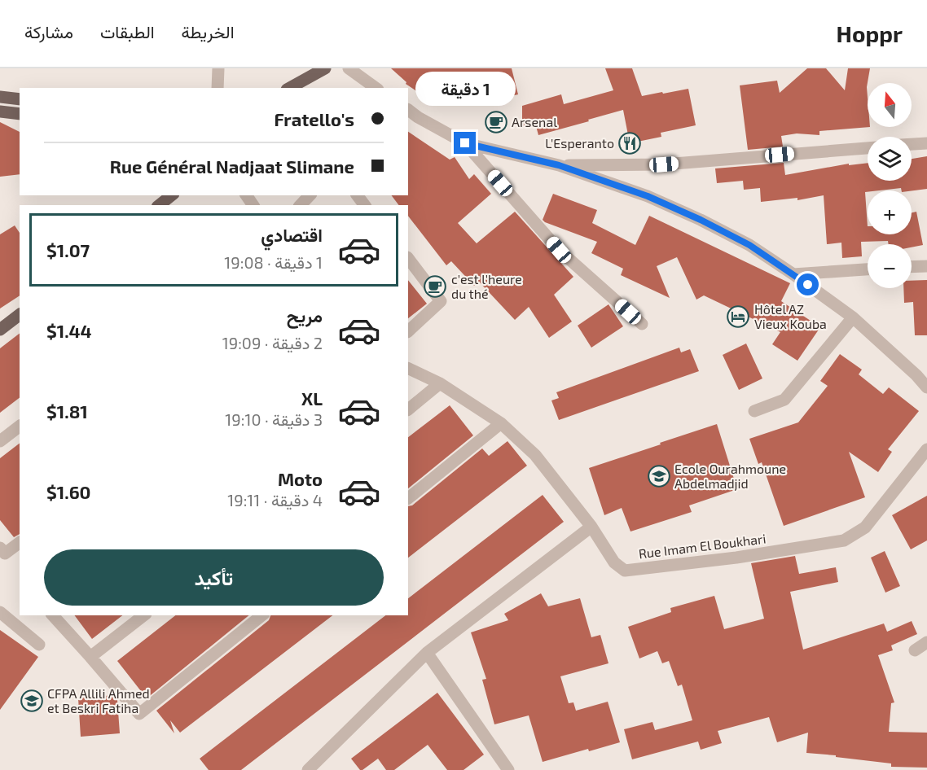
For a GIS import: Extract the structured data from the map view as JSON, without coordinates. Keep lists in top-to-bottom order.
{
  "streets": {
    "street": ["Rue Imam El Boukhari"]
  },
  "places": {
    "cafe": ["Arsenal", "c'est l'heure du thé"],
    "restaurant": ["L'Esperanto"],
    "hotel": ["Hôtel AZ Vieux Kouba"],
    "school or university": ["Ecole Ourahmoune Abdelmadjid", "CFPA Allili Ahmed et Beskri Fatiha"]
  },
  "north": "top",
  "page": {
    "header": "Hoppr",
    "nav": ["الخريطة", "الطبقات", "مشاركة"],
    "bubble": "1 دقيقة",
    "map_buttons": ["+", "−"],
    "banner": ["Fratello's", "Rue Général Nadjaat Slimane"],
    "list": [
      {
        "name": "اقتصادي",
        "note": "1 دقيقة · 19:08",
        "value": "$1.07"
      },
      {
        "name": "مريح",
        "note": "2 دقيقة · 19:09",
        "value": "$1.44"
      },
      {
        "name": "XL",
        "note": "3 دقيقة · 19:10",
        "value": "$1.81"
      },
      {
        "name": "Moto",
        "note": "4 دقيقة · 19:11",
        "value": "$1.60"
      }
    ],
    "buttons": "تأكيد"
  }
}
